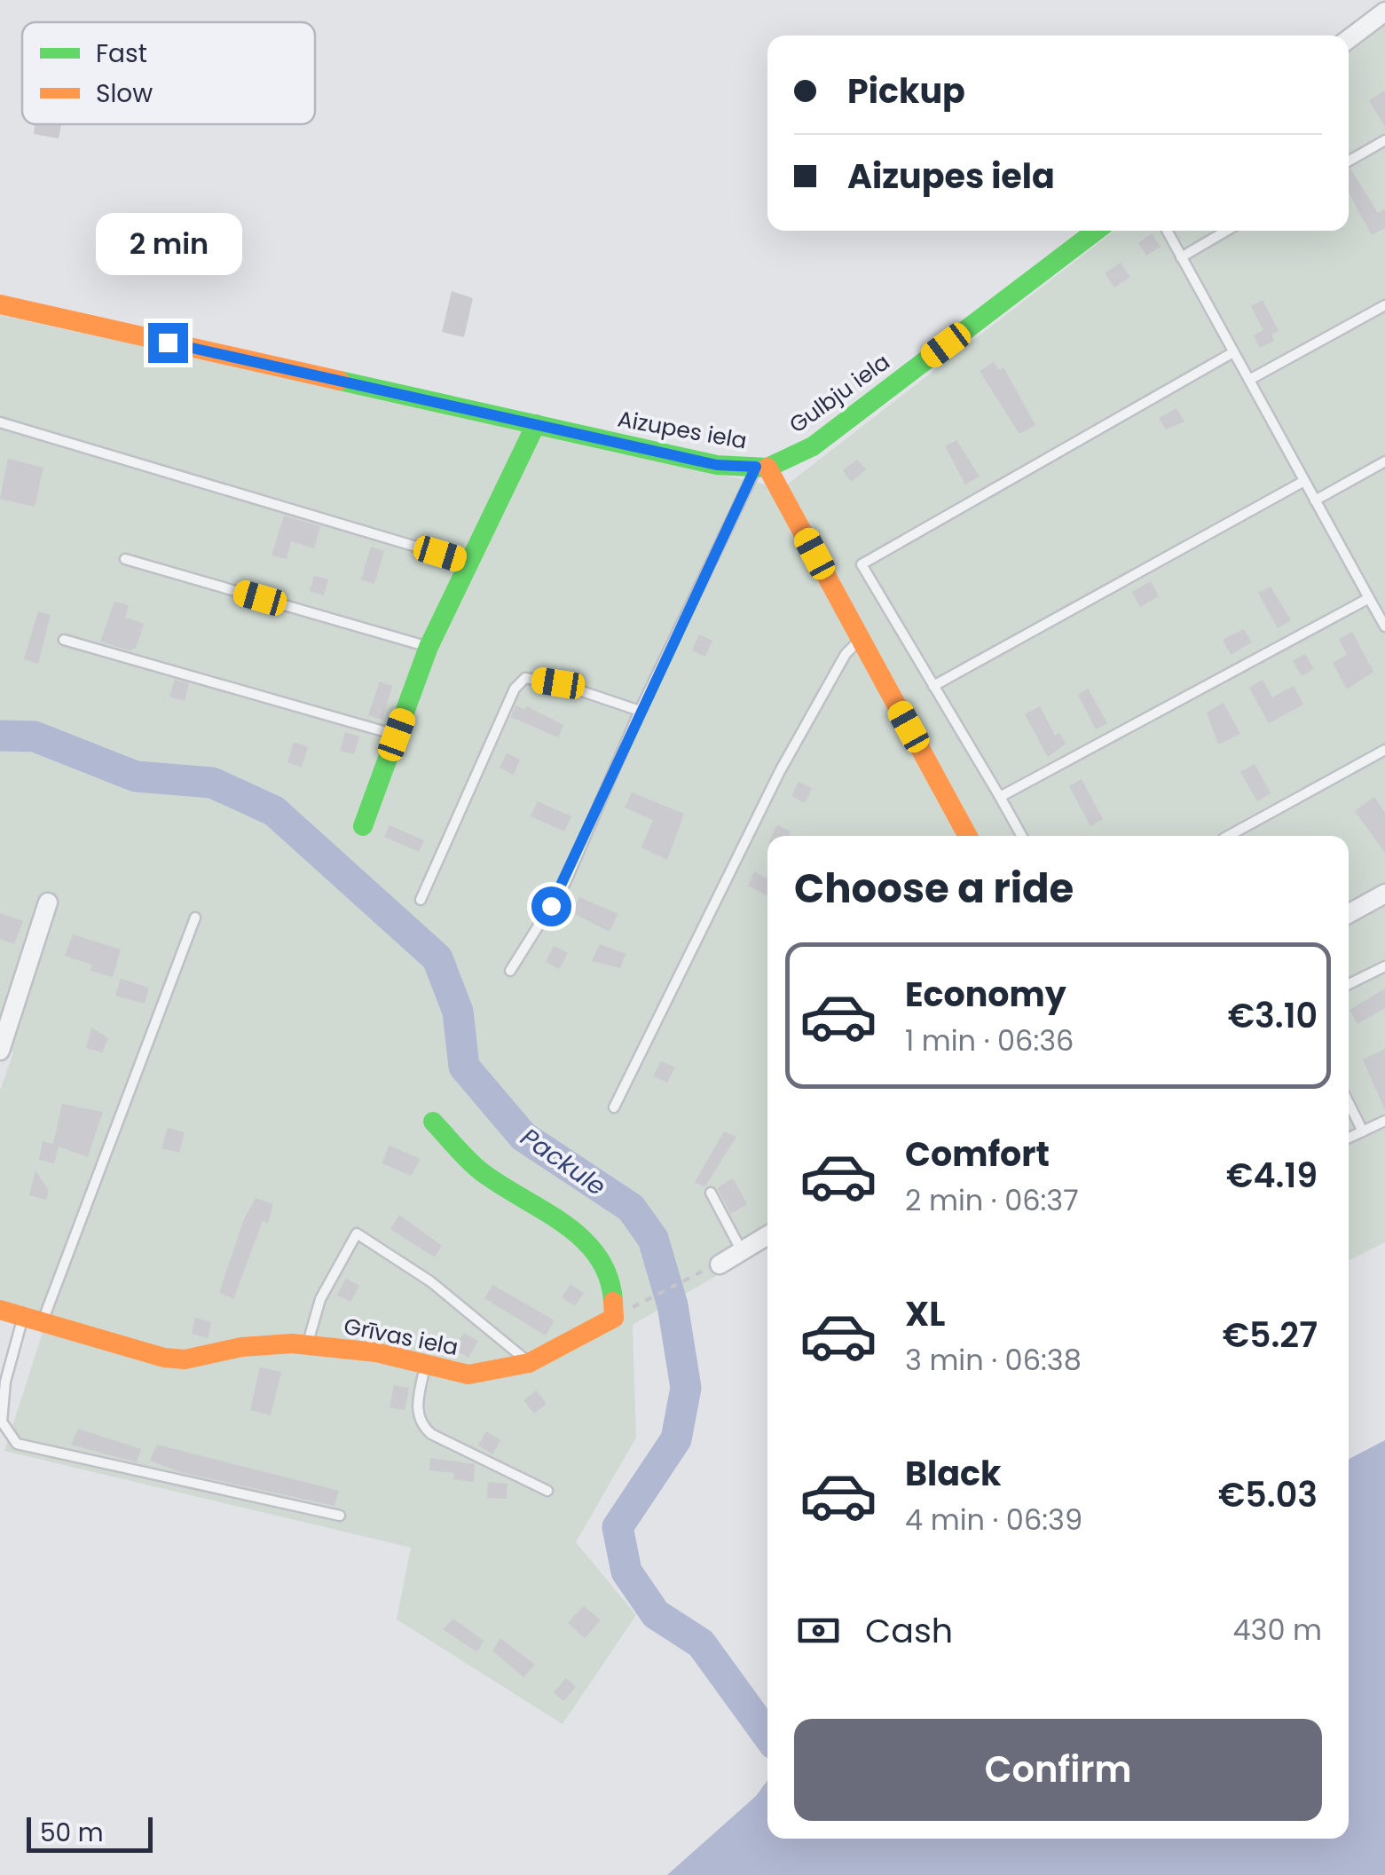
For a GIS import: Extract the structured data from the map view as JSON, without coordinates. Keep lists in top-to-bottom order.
{
  "streets": {
    "street": ["Gulbju iela", "Aizupes iela", "Grīvas iela"]
  },
  "crossings": [
    ["Gulbju iela", "Aizupes iela"]
  ],
  "water": ["Packule"],
  "legend": ["Fast", "Slow"],
  "scale_bar": "50 m",
  "page": {
    "banner": ["Pickup", "Aizupes iela"],
    "bubble": "2 min",
    "heading": "Choose a ride",
    "list": [
      {
        "name": "Economy",
        "note": "1 min · 06:36",
        "value": "€3.10"
      },
      {
        "name": "Comfort",
        "note": "2 min · 06:37",
        "value": "€4.19"
      },
      {
        "name": "XL",
        "note": "3 min · 06:38",
        "value": "€5.27"
      },
      {
        "name": "Black",
        "note": "4 min · 06:39",
        "value": "€5.03"
      }
    ],
    "pay": ["Cash", "430 m"],
    "buttons": "Confirm",
    "scale": "50 m"
  }
}
